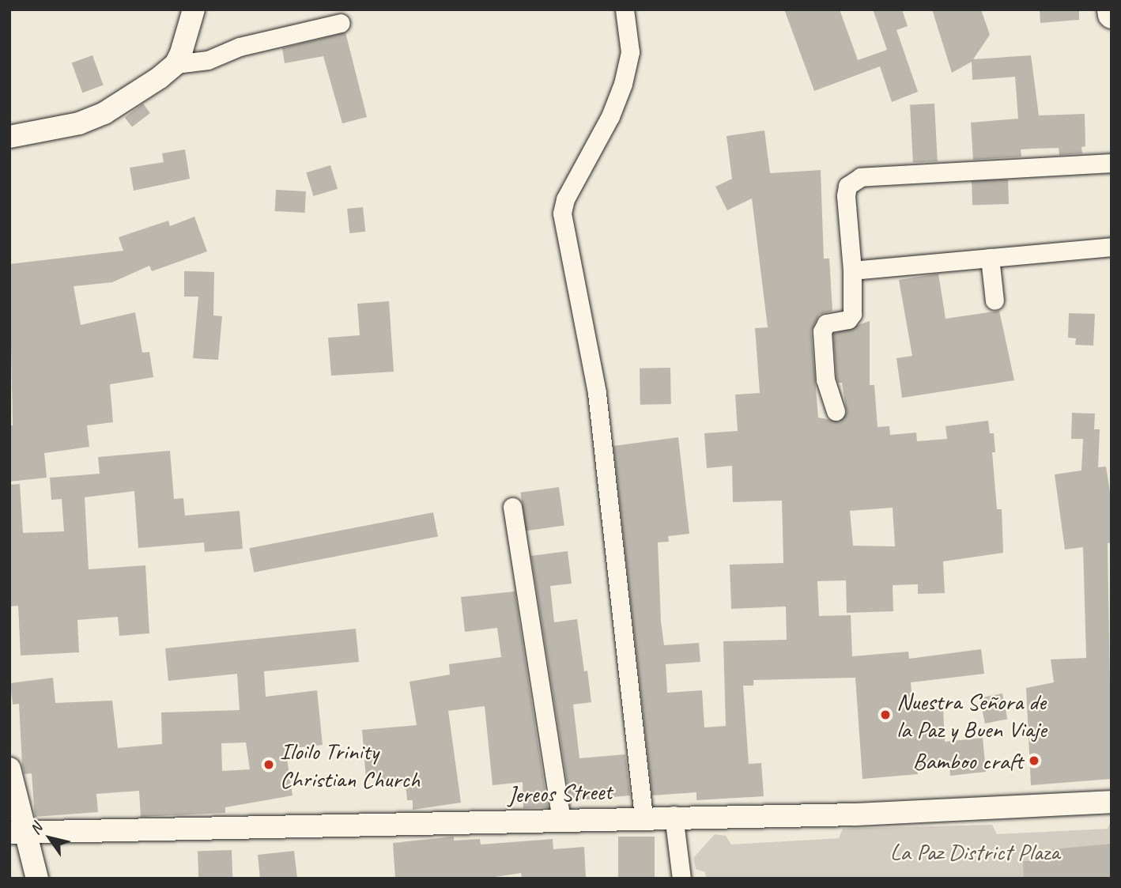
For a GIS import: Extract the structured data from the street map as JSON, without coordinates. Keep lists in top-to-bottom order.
{
  "streets": {
    "street": ["Jereos Street"]
  },
  "parks": ["La Paz District Plaza"],
  "places": ["Nuestra Señora de la Paz y Buen Viaje", "Bamboo craft", "Iloilo Trinity Christian Church"],
  "north": "top left"
}
